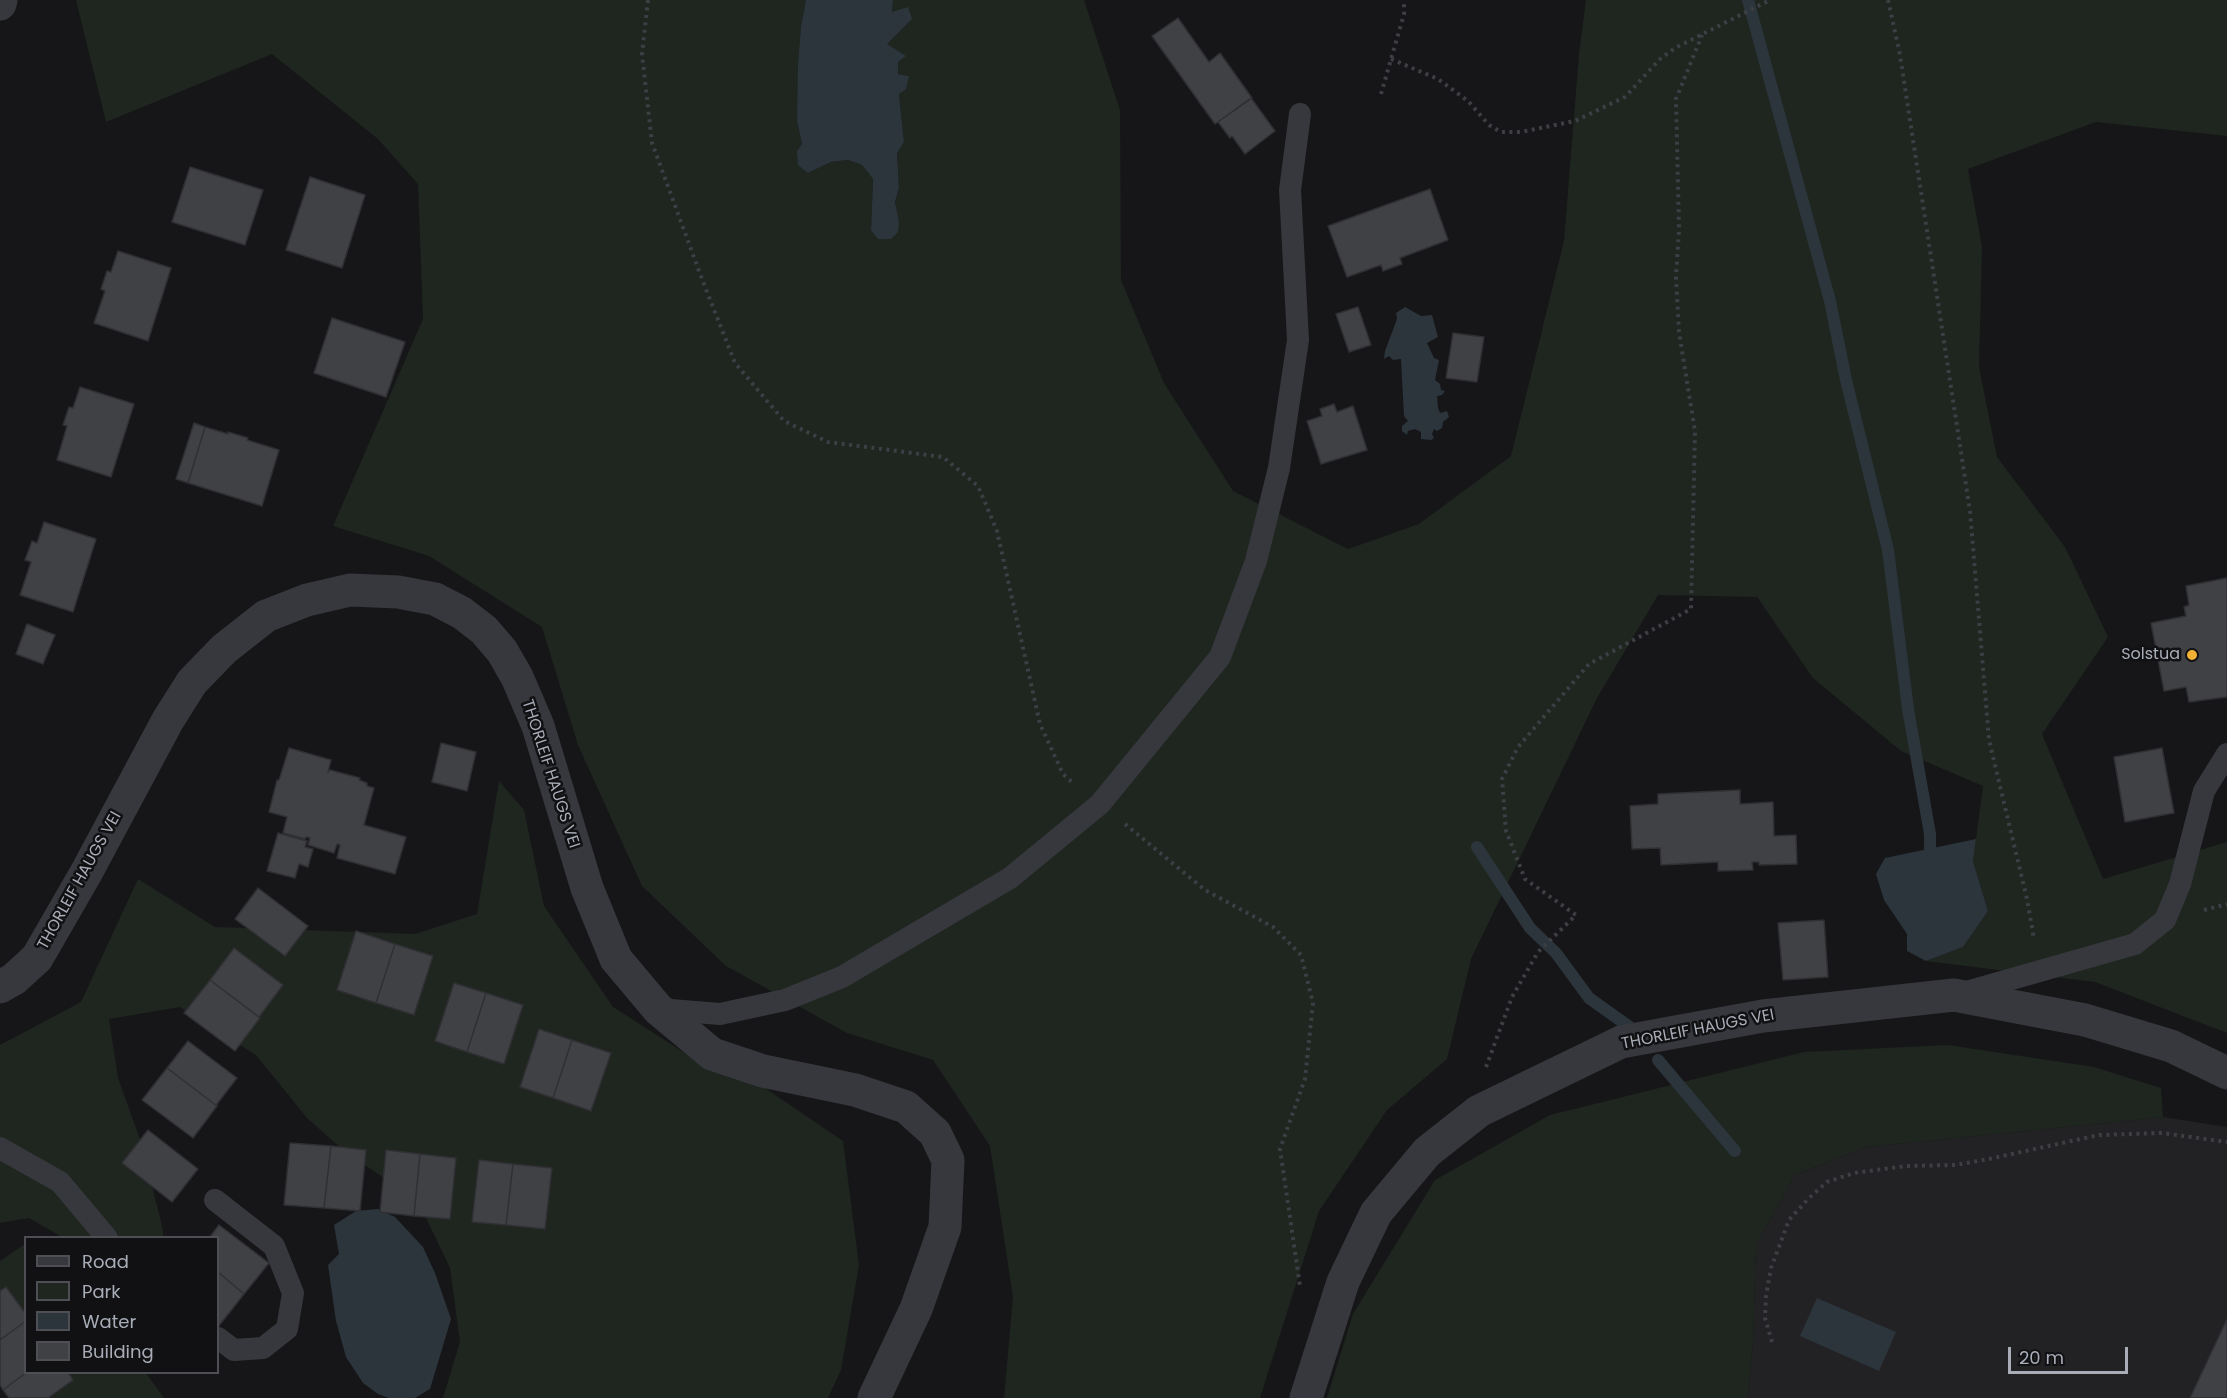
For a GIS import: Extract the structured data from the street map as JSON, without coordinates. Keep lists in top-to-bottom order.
{
  "streets": {
    "street": ["THORLEIF HAUGS VEI"]
  },
  "places": ["Solstua"],
  "legend": [
    "Road",
    "Park",
    "Water",
    "Building"
  ],
  "scale_bar": "20 m"
}
